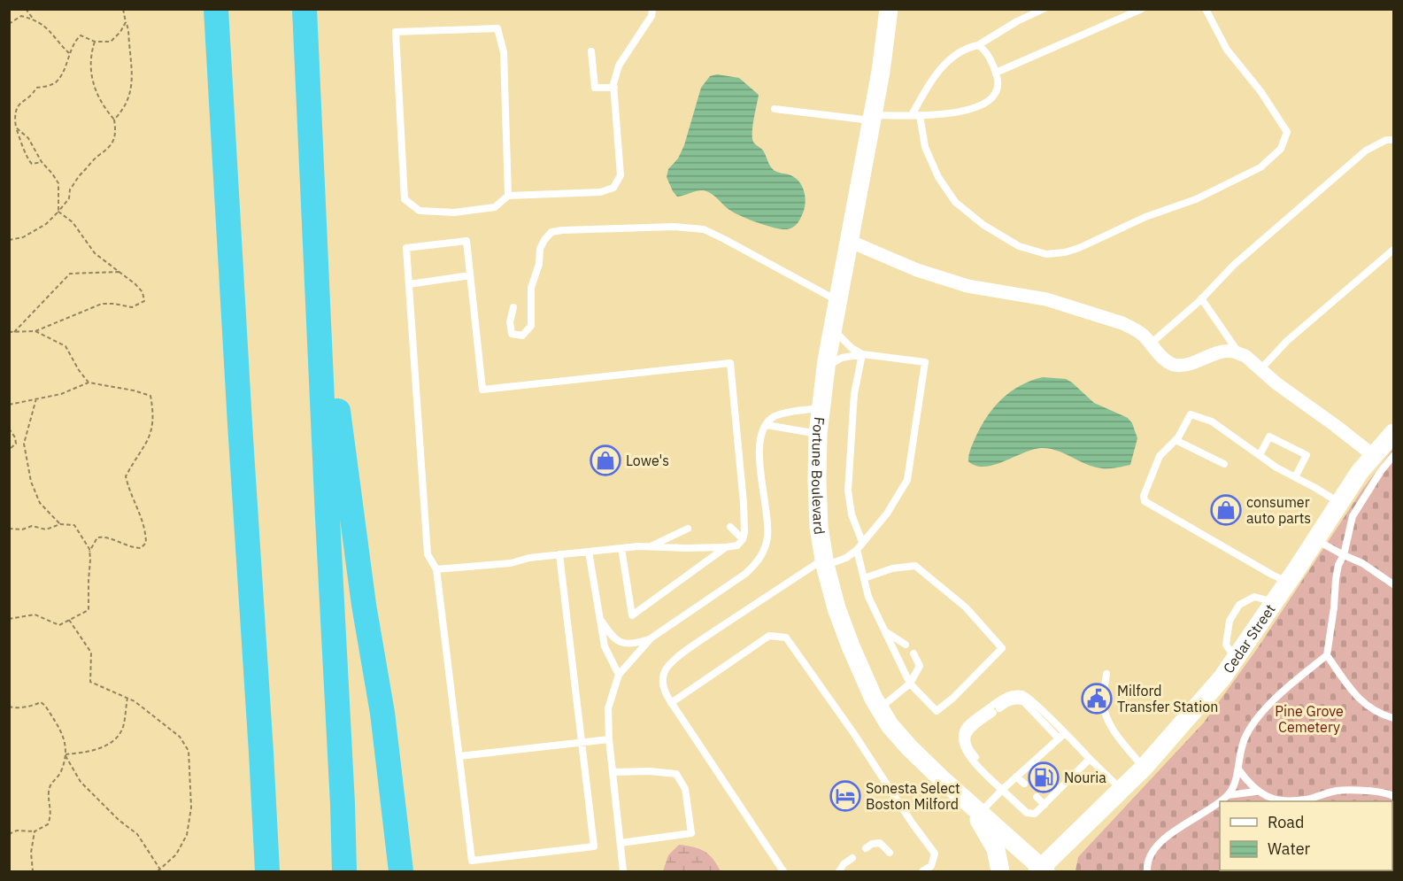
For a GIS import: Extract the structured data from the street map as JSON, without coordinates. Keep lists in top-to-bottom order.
{
  "streets": {
    "main road": ["Fortune Boulevard", "Cedar Street"]
  },
  "crossings": [
    ["Fortune Boulevard", "Cedar Street"]
  ],
  "parks": ["Pine Grove Cemetery"],
  "places": {
    "shop": ["Lowe's", "consumer auto parts"],
    "public building": ["Milford Transfer Station"],
    "fuel station": ["Nouria"],
    "hotel": ["Sonesta Select Boston Milford"]
  },
  "legend": ["Road", "Water"]
}
